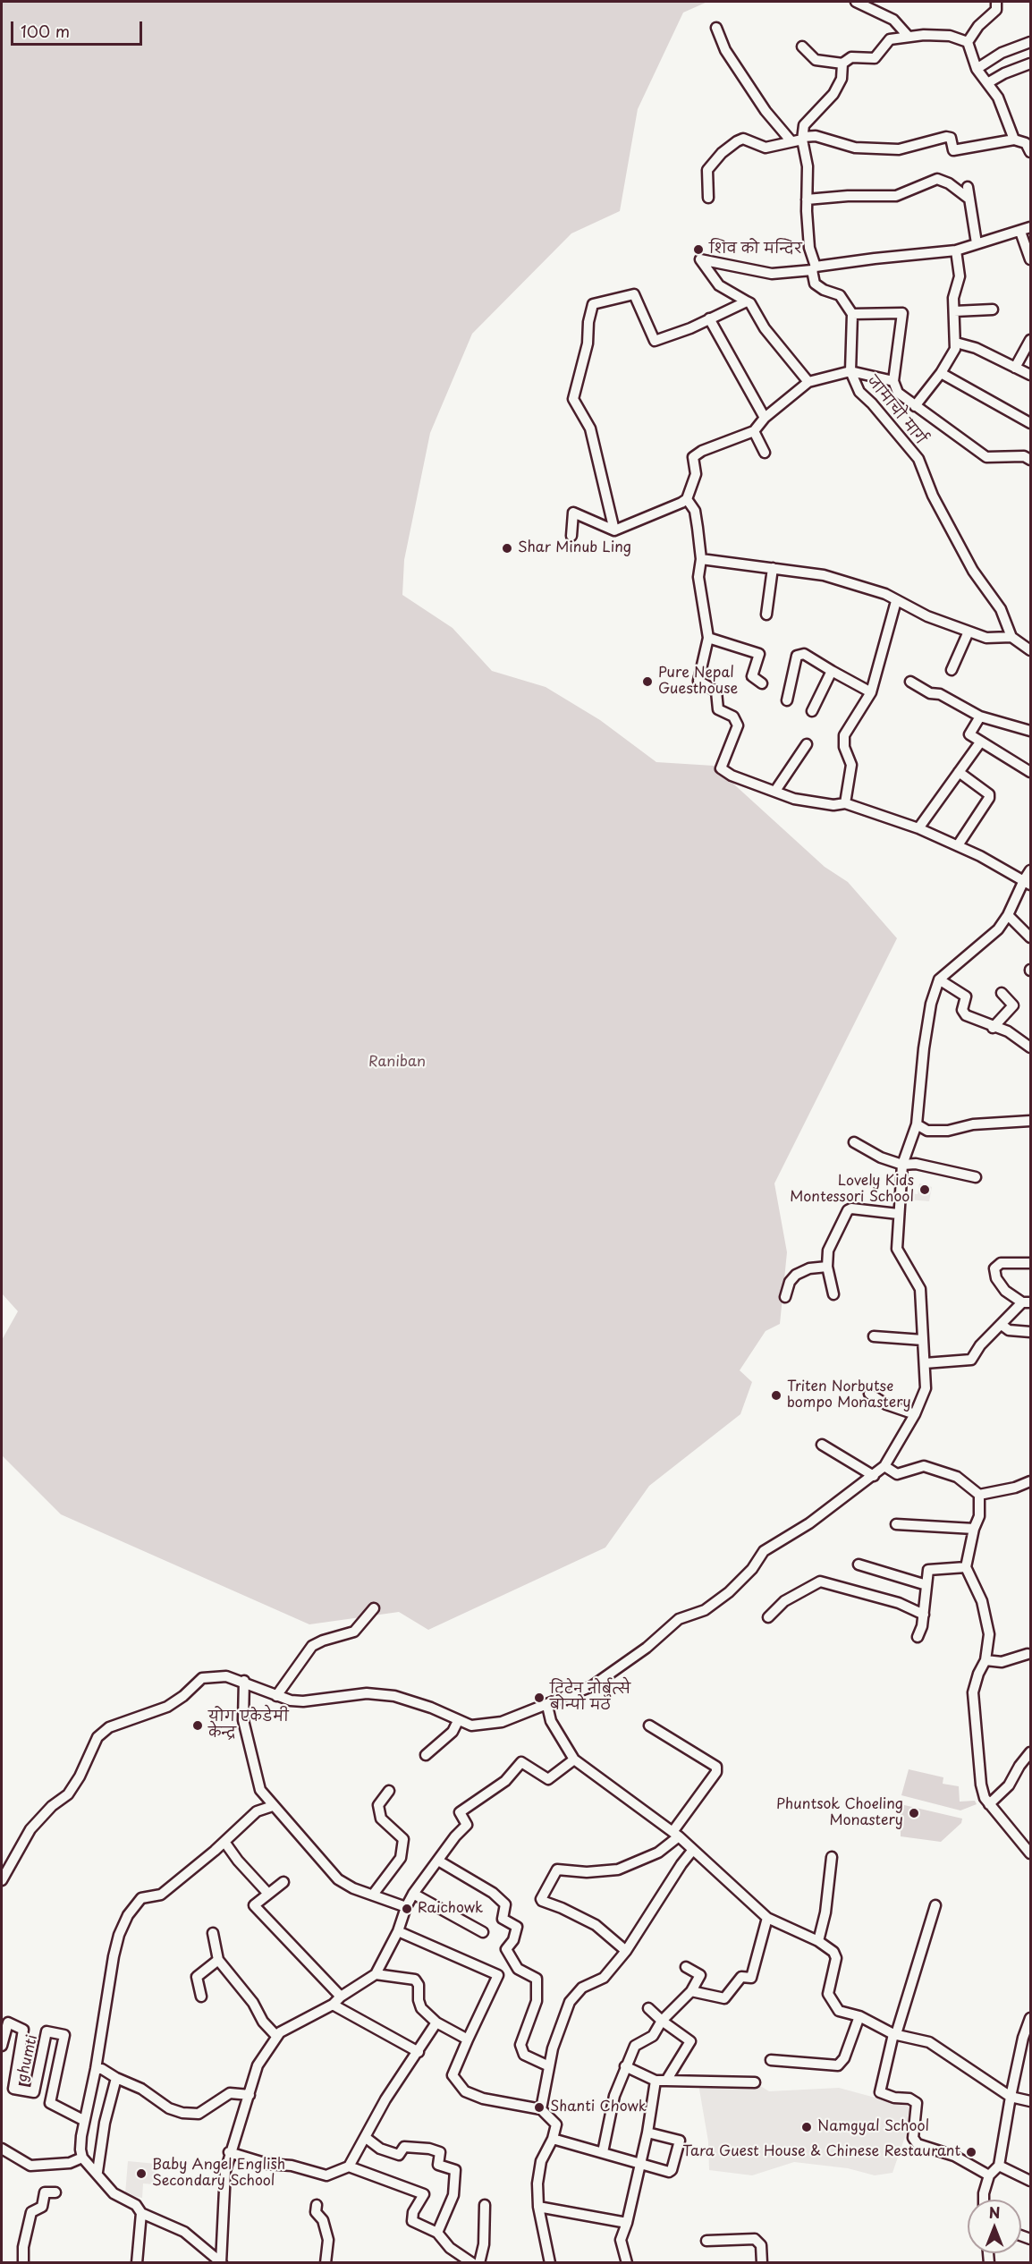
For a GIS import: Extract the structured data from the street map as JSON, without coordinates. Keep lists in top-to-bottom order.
{
  "streets": {
    "street": ["जामाचो मार्ग", "ghumti"]
  },
  "parks": ["Raniban"],
  "places": [
    "शिव को मन्दिर",
    "Shar Minub Ling",
    "Pure Nepal Guesthouse",
    "Lovely Kids Montessori School",
    "Triten Norbutse bompo Monastery",
    "ट्रिटेन नोर्बुत्से बोन्पो मठ",
    "योग एकेडेमी केन्द्र",
    "Phuntsok Choeling Monastery",
    "Raichowk",
    "Shanti Chowk",
    "Namgyal School",
    "Tara Guest House & Chinese Restaurant",
    "Baby Angel English Secondary School"
  ],
  "scale_bar": "100 m",
  "north": "top"
}
